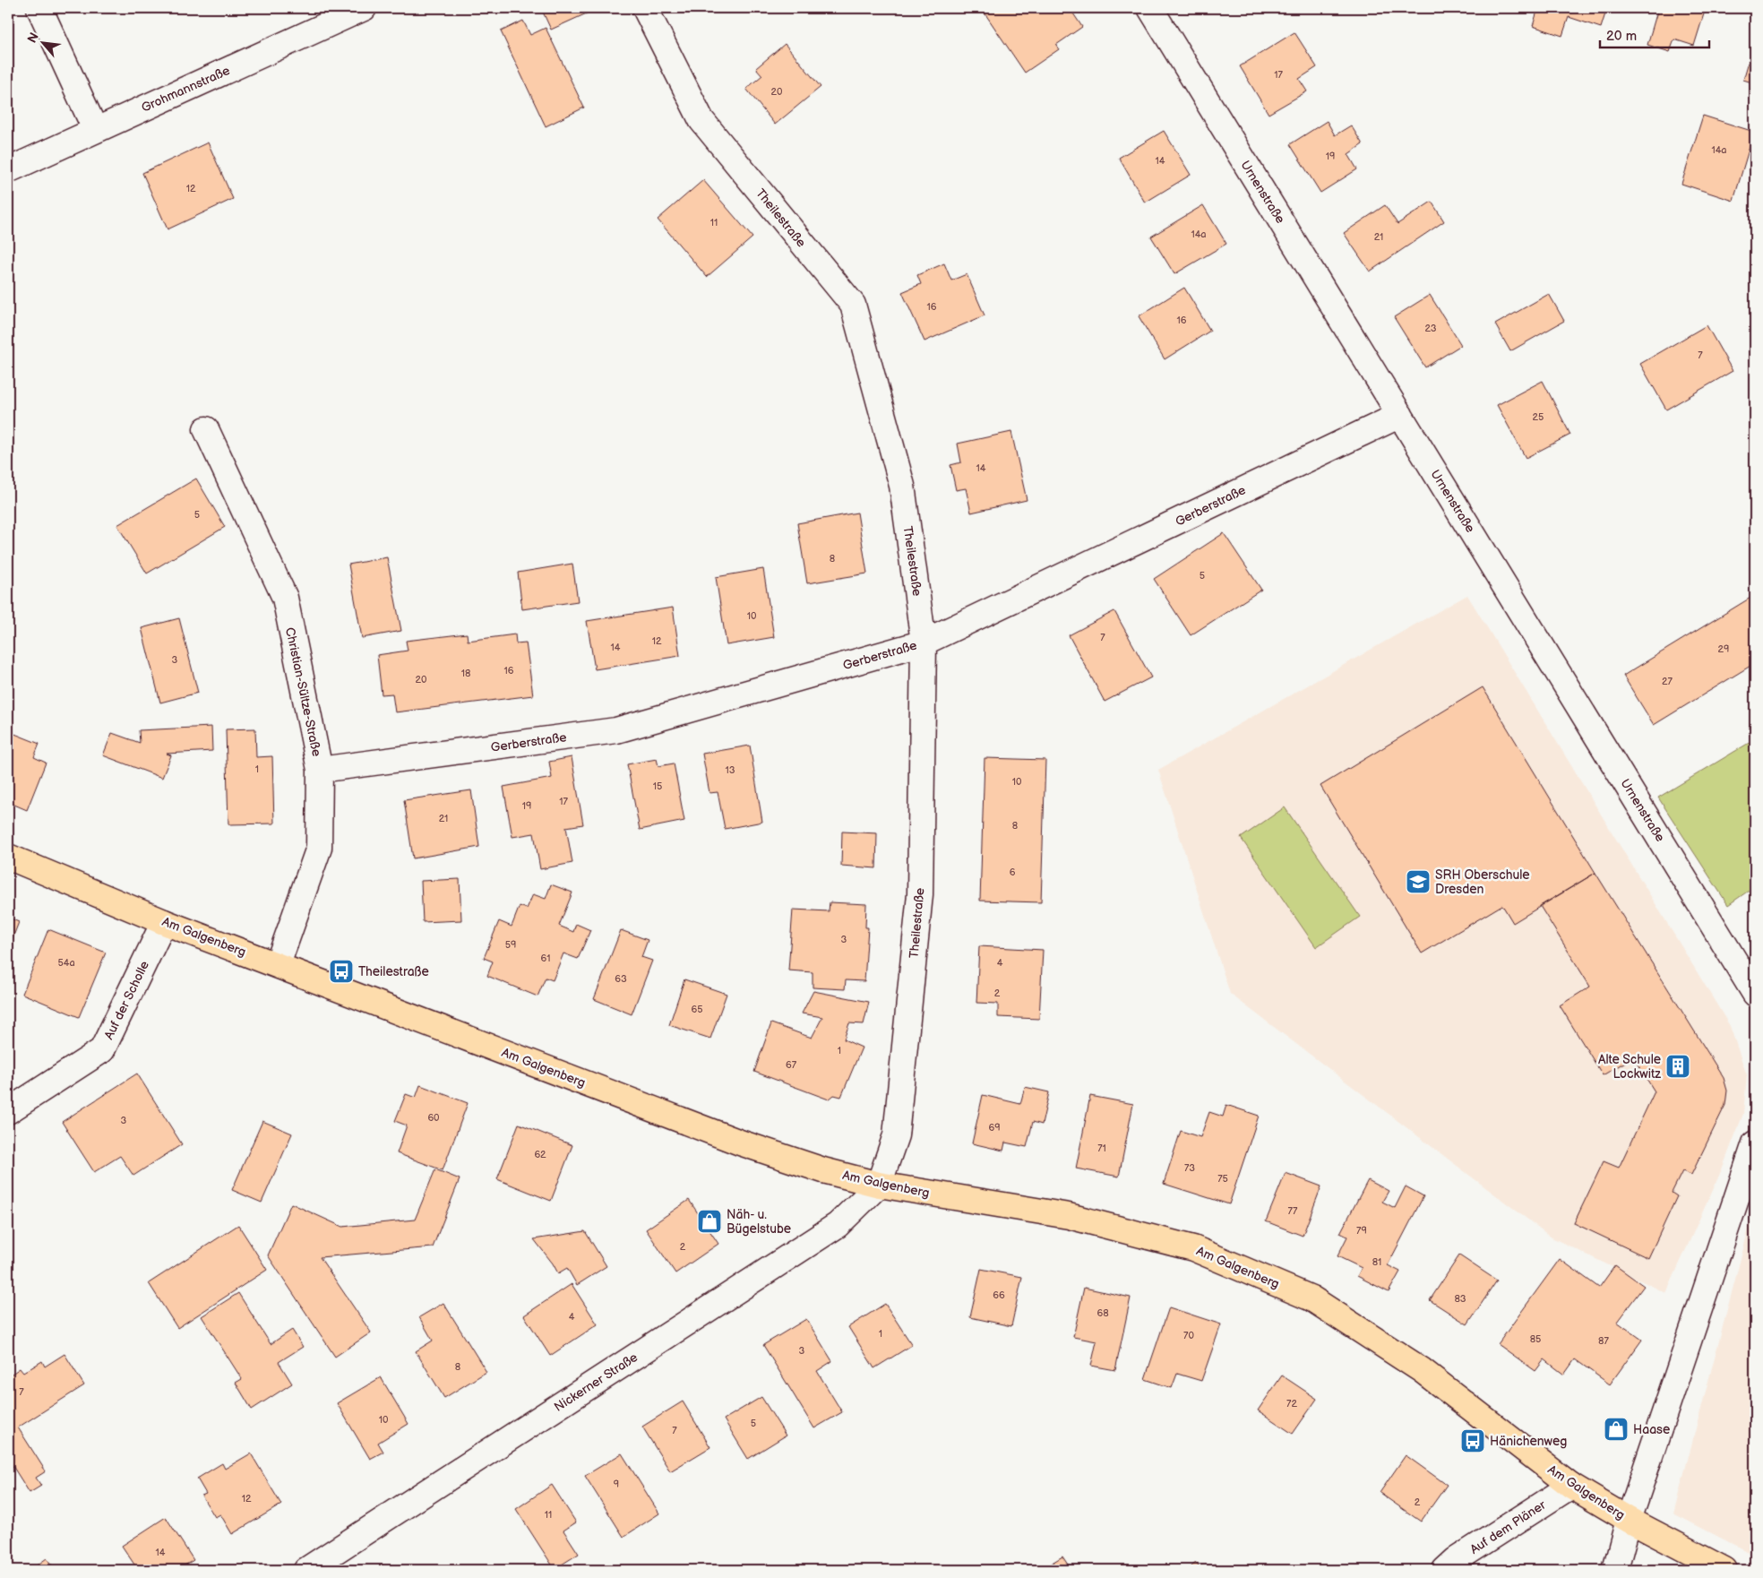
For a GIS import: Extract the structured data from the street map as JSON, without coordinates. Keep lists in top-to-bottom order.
{
  "streets": {
    "main road": ["Am Galgenberg"],
    "street": [
      "Grohmannstraße",
      "Urnenstraße",
      "Theilestraße",
      "Gerberstraße",
      "Christian-Sültze-Straße",
      "Auf der Scholle",
      "Nickerner Straße",
      "Auf dem Pläner"
    ]
  },
  "crossings": [
    ["Urnenstraße", "Gerberstraße"],
    ["Theilestraße", "Gerberstraße"],
    ["Theilestraße", "Am Galgenberg"],
    ["Theilestraße", "Nickerner Straße"],
    ["Gerberstraße", "Christian-Sültze-Straße"],
    ["Christian-Sültze-Straße", "Am Galgenberg"],
    ["Am Galgenberg", "Auf der Scholle"],
    ["Am Galgenberg", "Nickerner Straße"],
    ["Am Galgenberg", "Auf dem Pläner"]
  ],
  "places": {
    "school or university": ["SRH Oberschule Dresden"],
    "bus stop": ["Theilestraße", "Hänichenweg"],
    "building": ["Alte Schule Lockwitz"],
    "shop": ["Näh- u. Bügelstube", "Haase"]
  },
  "house_numbers": [
    "17",
    "20",
    "14a",
    "19",
    "14",
    "12",
    "11",
    "14a",
    "21",
    "16",
    "16",
    "23",
    "7",
    "25",
    "14",
    "5",
    "8",
    "5",
    "10",
    "7",
    "12",
    "14",
    "29",
    "3",
    "16",
    "18",
    "20",
    "27",
    "1",
    "13",
    "10",
    "15",
    "17",
    "19",
    "21",
    "8",
    "6",
    "3",
    "59",
    "61",
    "54a",
    "4",
    "63",
    "2",
    "65",
    "1",
    "67",
    "60",
    "3",
    "69",
    "71",
    "62",
    "73",
    "75",
    "77",
    "79",
    "2",
    "81",
    "66",
    "83",
    "68",
    "4",
    "1",
    "70",
    "85",
    "87",
    "3",
    "8",
    "7",
    "72",
    "10",
    "5",
    "7",
    "9",
    "12",
    "2",
    "11",
    "14"
  ],
  "scale_bar": "20 m",
  "north": "top left"
}
